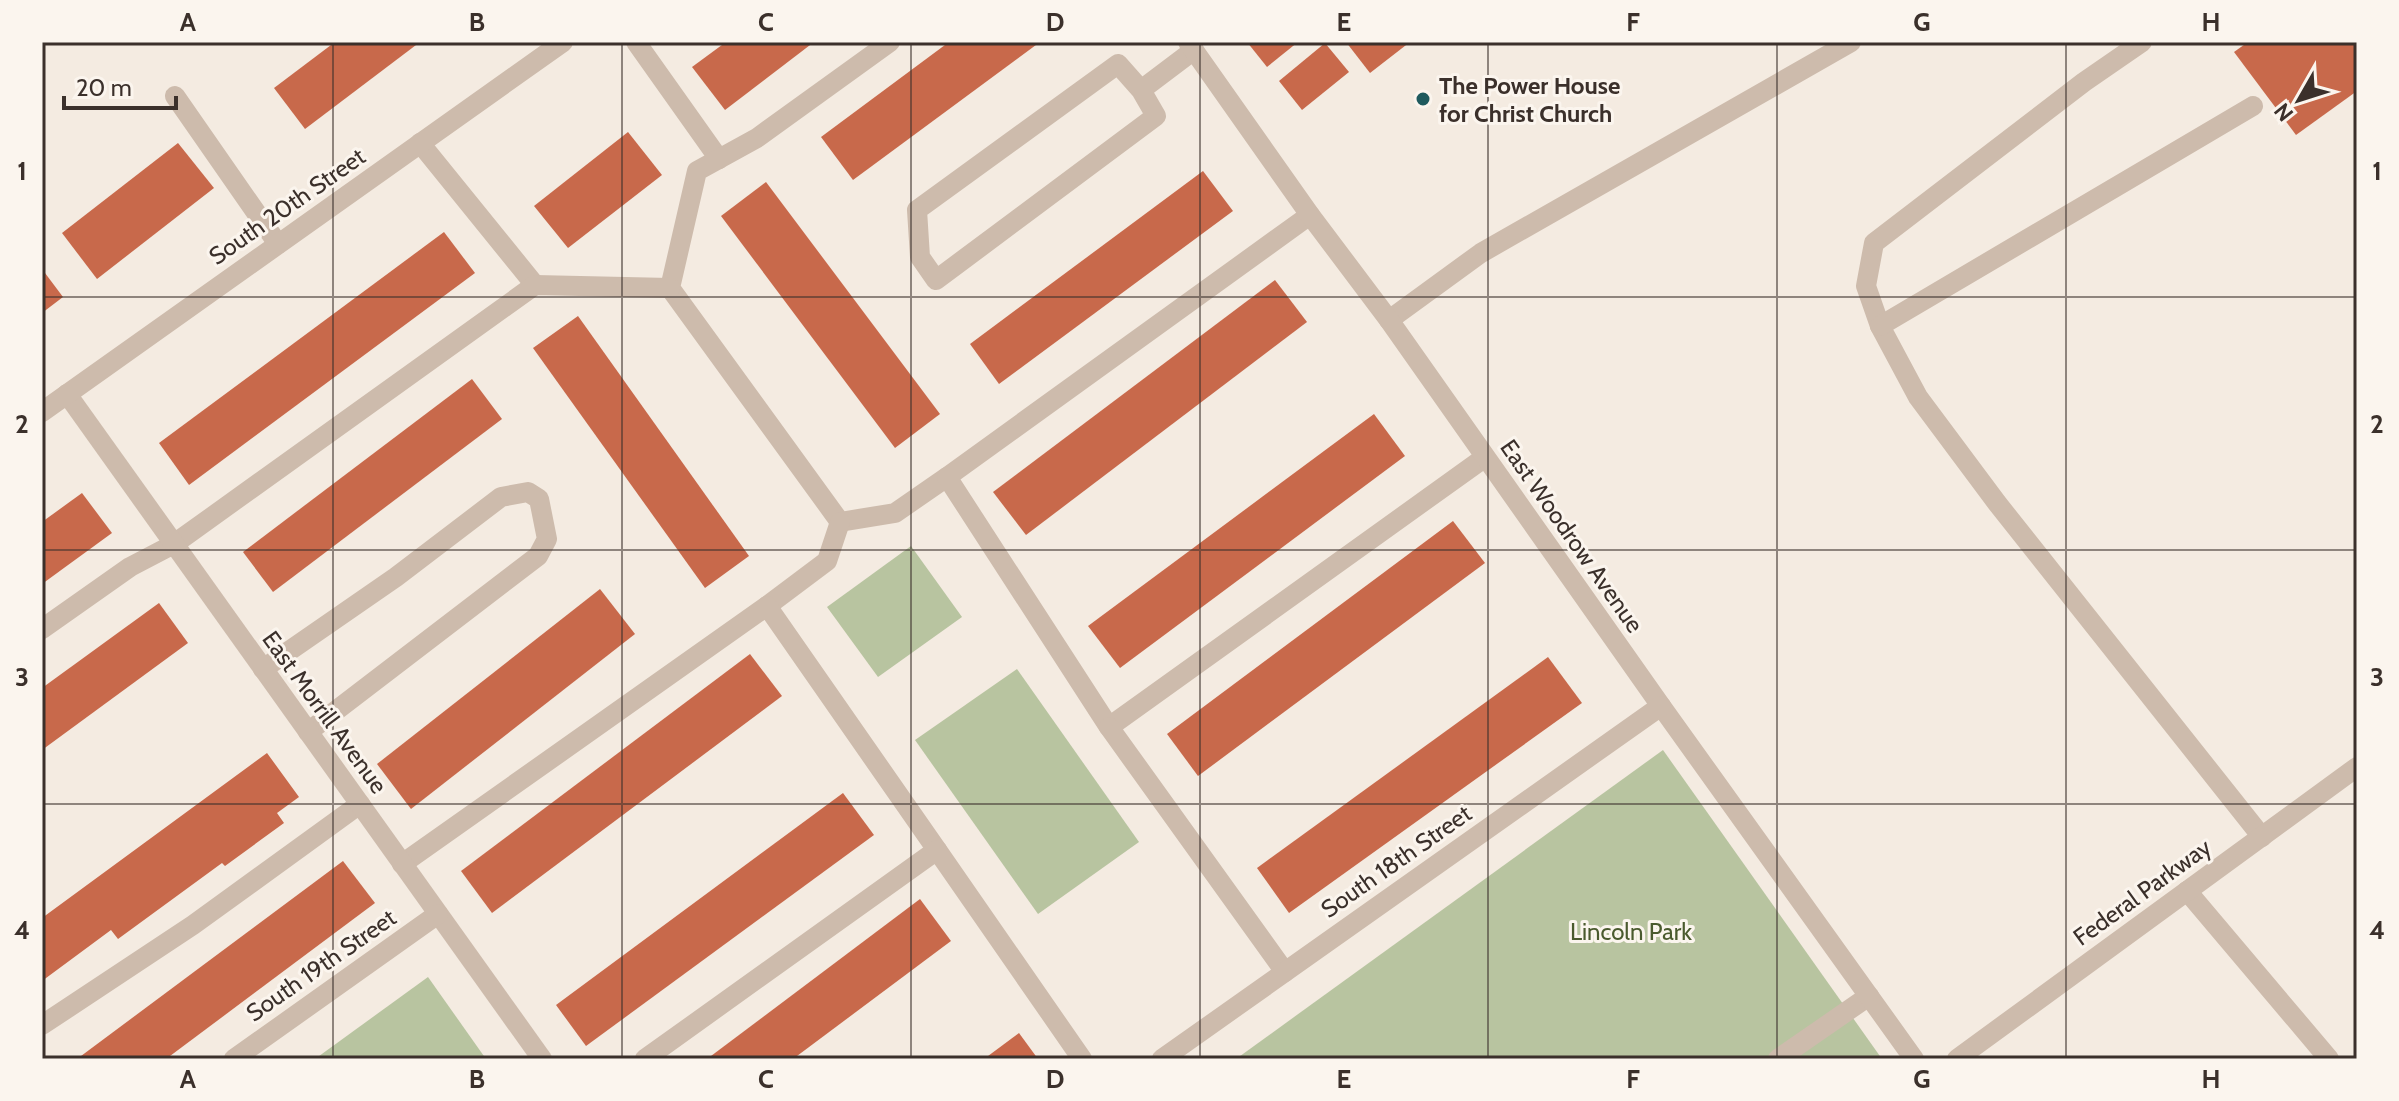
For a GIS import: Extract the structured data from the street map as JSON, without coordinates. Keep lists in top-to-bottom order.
{
  "streets": {
    "street": [
      "South 20th Street",
      "East Woodrow Avenue",
      "East Morrill Avenue",
      "South 18th Street",
      "Federal Parkway",
      "South 19th Street"
    ]
  },
  "crossings": [
    ["South 20th Street", "East Morrill Avenue"],
    ["East Woodrow Avenue", "South 18th Street"],
    ["East Morrill Avenue", "South 19th Street"]
  ],
  "parks": ["Lincoln Park"],
  "places": ["The Power House for Christ Church"],
  "scale_bar": "20 m",
  "north": "bottom left",
  "grid": {
    "columns": [
      "A",
      "B",
      "C",
      "D",
      "E",
      "F",
      "G",
      "H"
    ],
    "rows": [
      "1",
      "2",
      "3",
      "4"
    ]
  }
}
